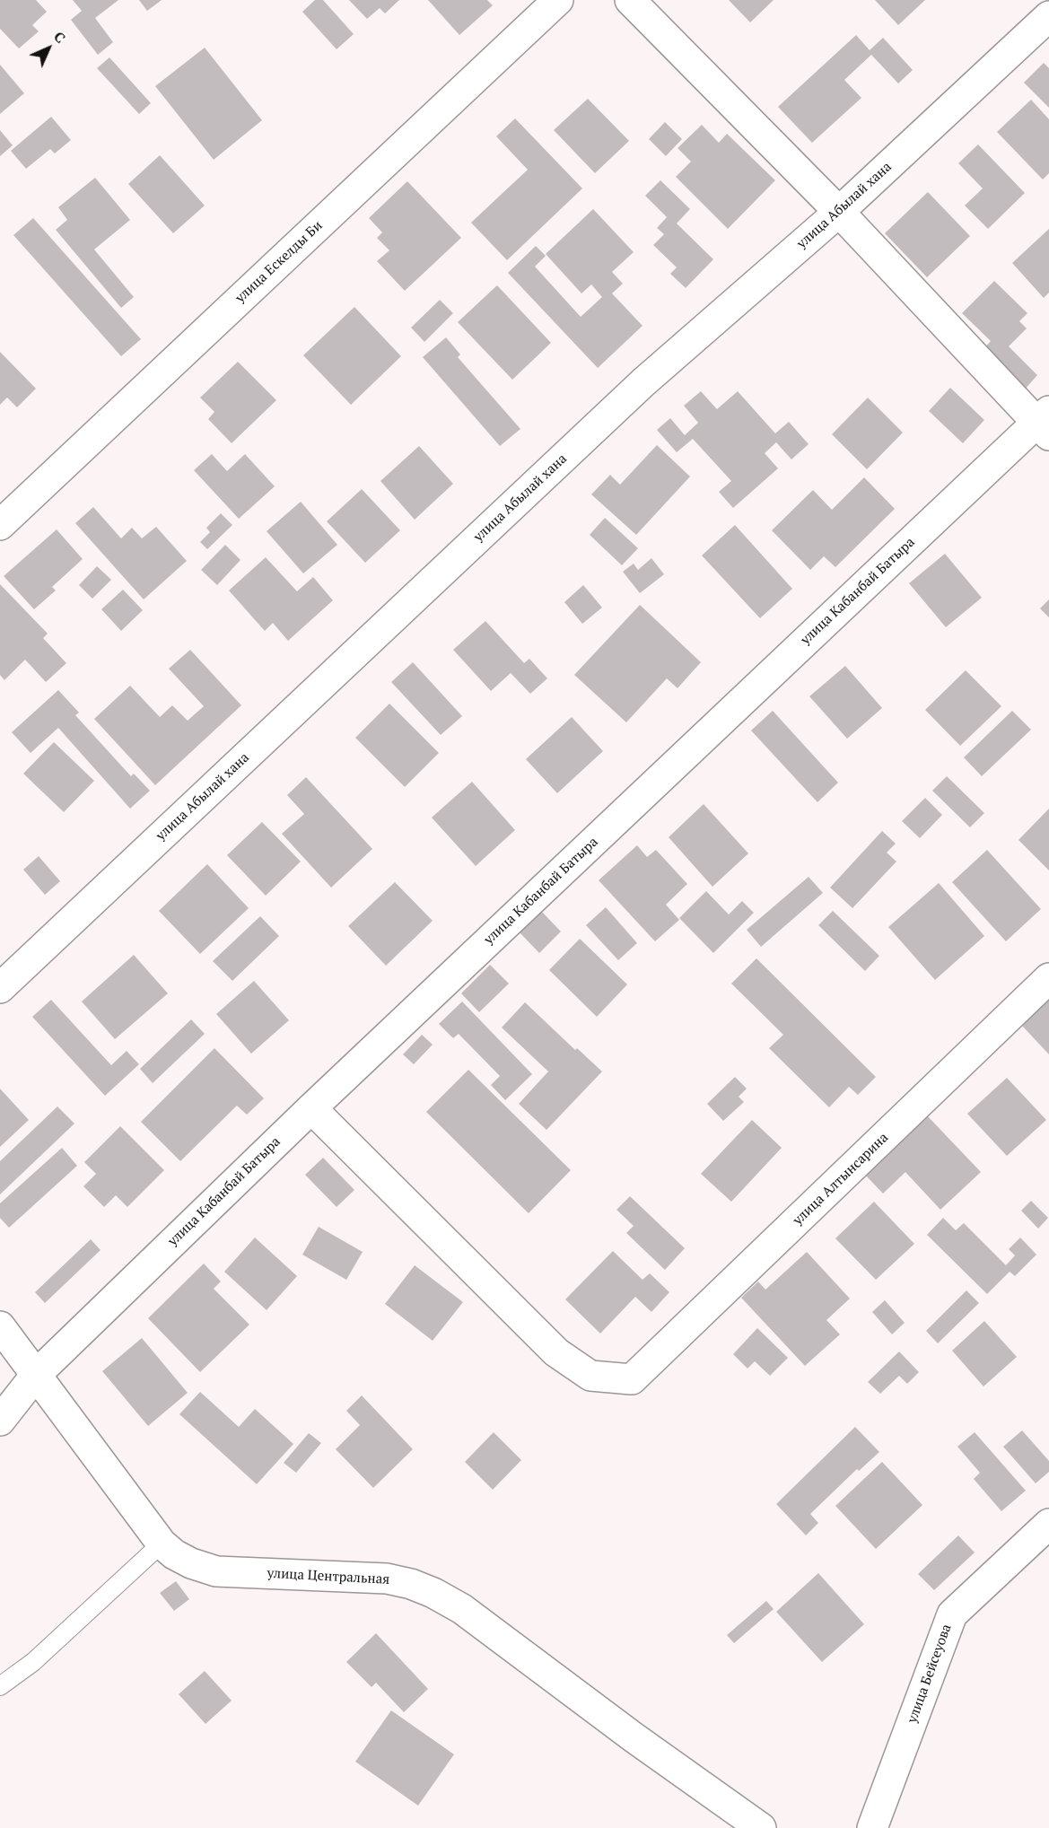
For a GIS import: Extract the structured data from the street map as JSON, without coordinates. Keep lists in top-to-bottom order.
{
  "streets": {
    "street": [
      "улица Абылай хана",
      "улица Ескелды Би",
      "улица Кабанбай Батыра",
      "улица Алтынсарина",
      "улица Центральная",
      "улица Бейсеуова"
    ]
  },
  "crossings": [
    ["улица Кабанбай Батыра", "улица Алтынсарина"],
    ["улица Кабанбай Батыра", "улица Центральная"]
  ],
  "north": "top right"
}
